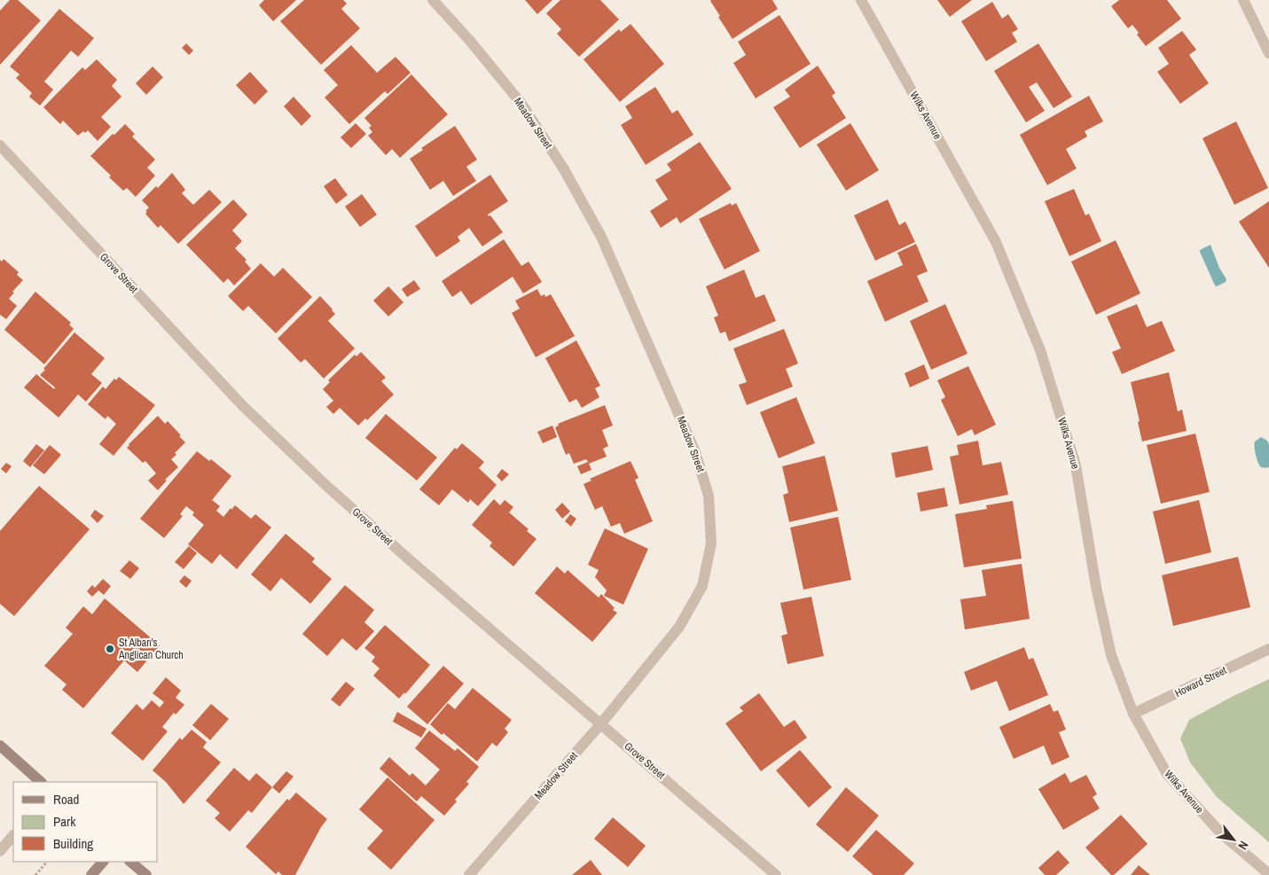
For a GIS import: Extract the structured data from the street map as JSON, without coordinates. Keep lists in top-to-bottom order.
{
  "streets": {
    "street": [
      "Wilks Avenue",
      "Meadow Street",
      "Grove Street",
      "Howard Street"
    ]
  },
  "crossings": [
    ["Wilks Avenue", "Howard Street"],
    ["Meadow Street", "Grove Street"]
  ],
  "places": ["St Alban's Anglican Church"],
  "legend": ["Road", "Park", "Building"],
  "north": "bottom right"
}
